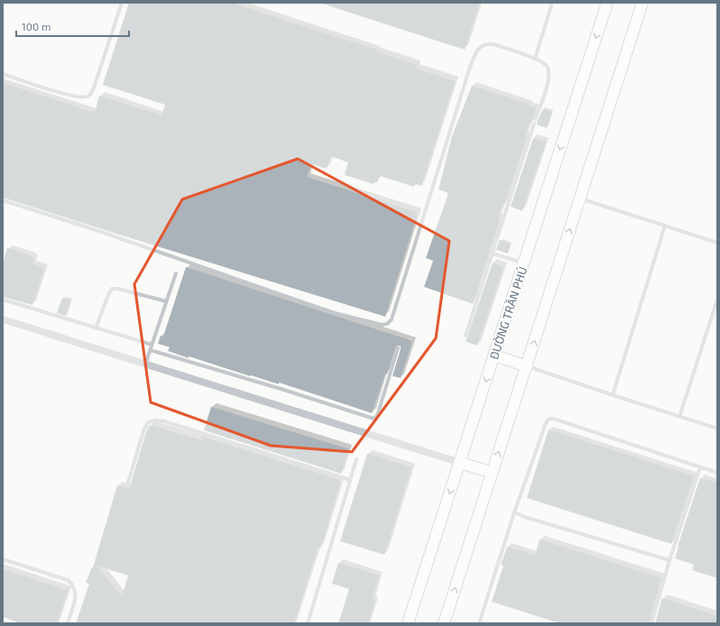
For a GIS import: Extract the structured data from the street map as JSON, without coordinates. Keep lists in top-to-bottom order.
{
  "streets": {
    "main road": ["ĐƯỜNG TRẦN PHÚ"]
  },
  "scale_bar": "100 m"
}
